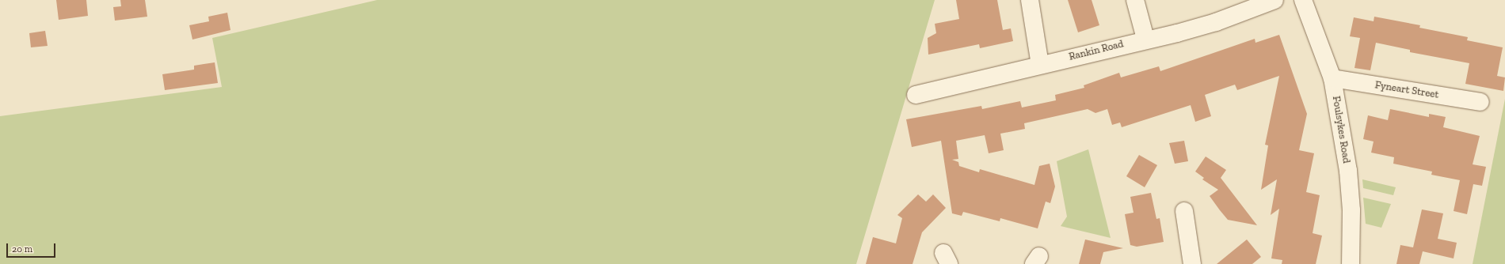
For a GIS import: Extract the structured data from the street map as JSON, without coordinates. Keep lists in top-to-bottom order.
{
  "streets": {
    "street": ["Rankin Road", "Fyneart Street", "Foulsykes Road"]
  },
  "crossings": [
    ["Fyneart Street", "Foulsykes Road"]
  ],
  "scale_bar": "20 m"
}
